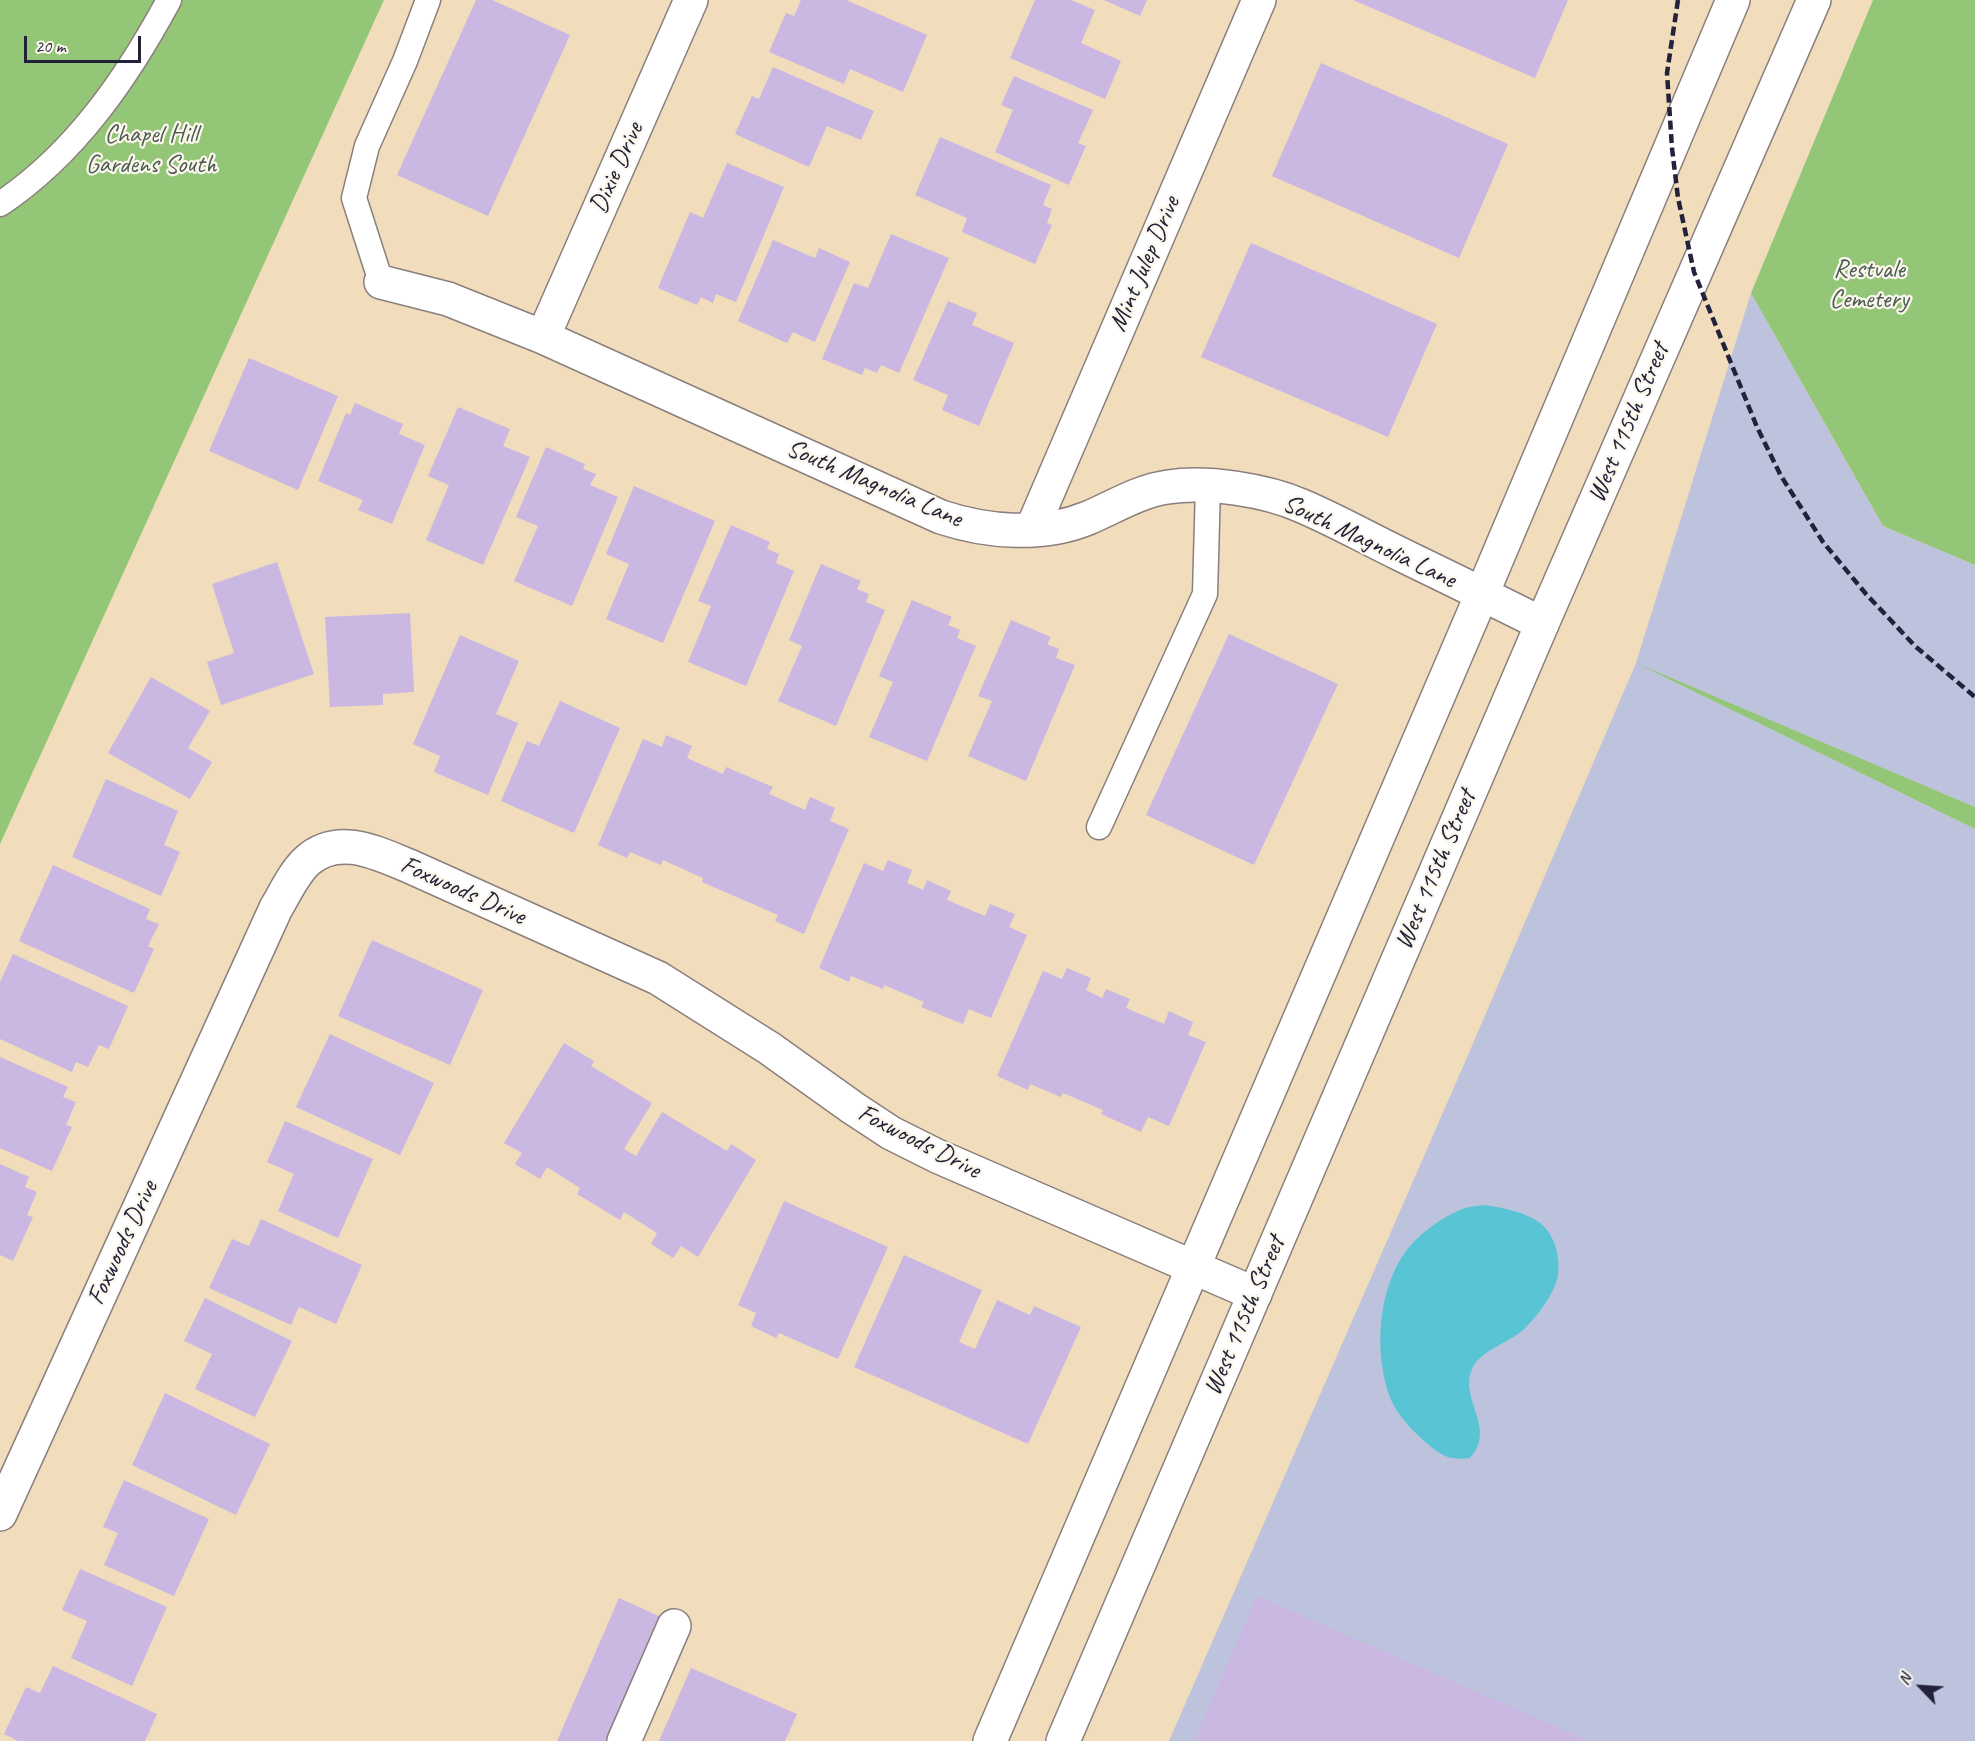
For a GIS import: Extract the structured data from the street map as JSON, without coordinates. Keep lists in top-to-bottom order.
{
  "streets": {
    "street": [
      "Dixie Drive",
      "Mint Julep Drive",
      "West 115th Street",
      "South Magnolia Lane",
      "Foxwoods Drive"
    ]
  },
  "crossings": [
    ["Dixie Drive", "South Magnolia Lane"],
    ["Mint Julep Drive", "South Magnolia Lane"],
    ["West 115th Street", "South Magnolia Lane"],
    ["West 115th Street", "Foxwoods Drive"]
  ],
  "parks": ["Chapel Hill Gardens South", "Restvale Cemetery"],
  "scale_bar": "20 m",
  "north": "top left"
}
